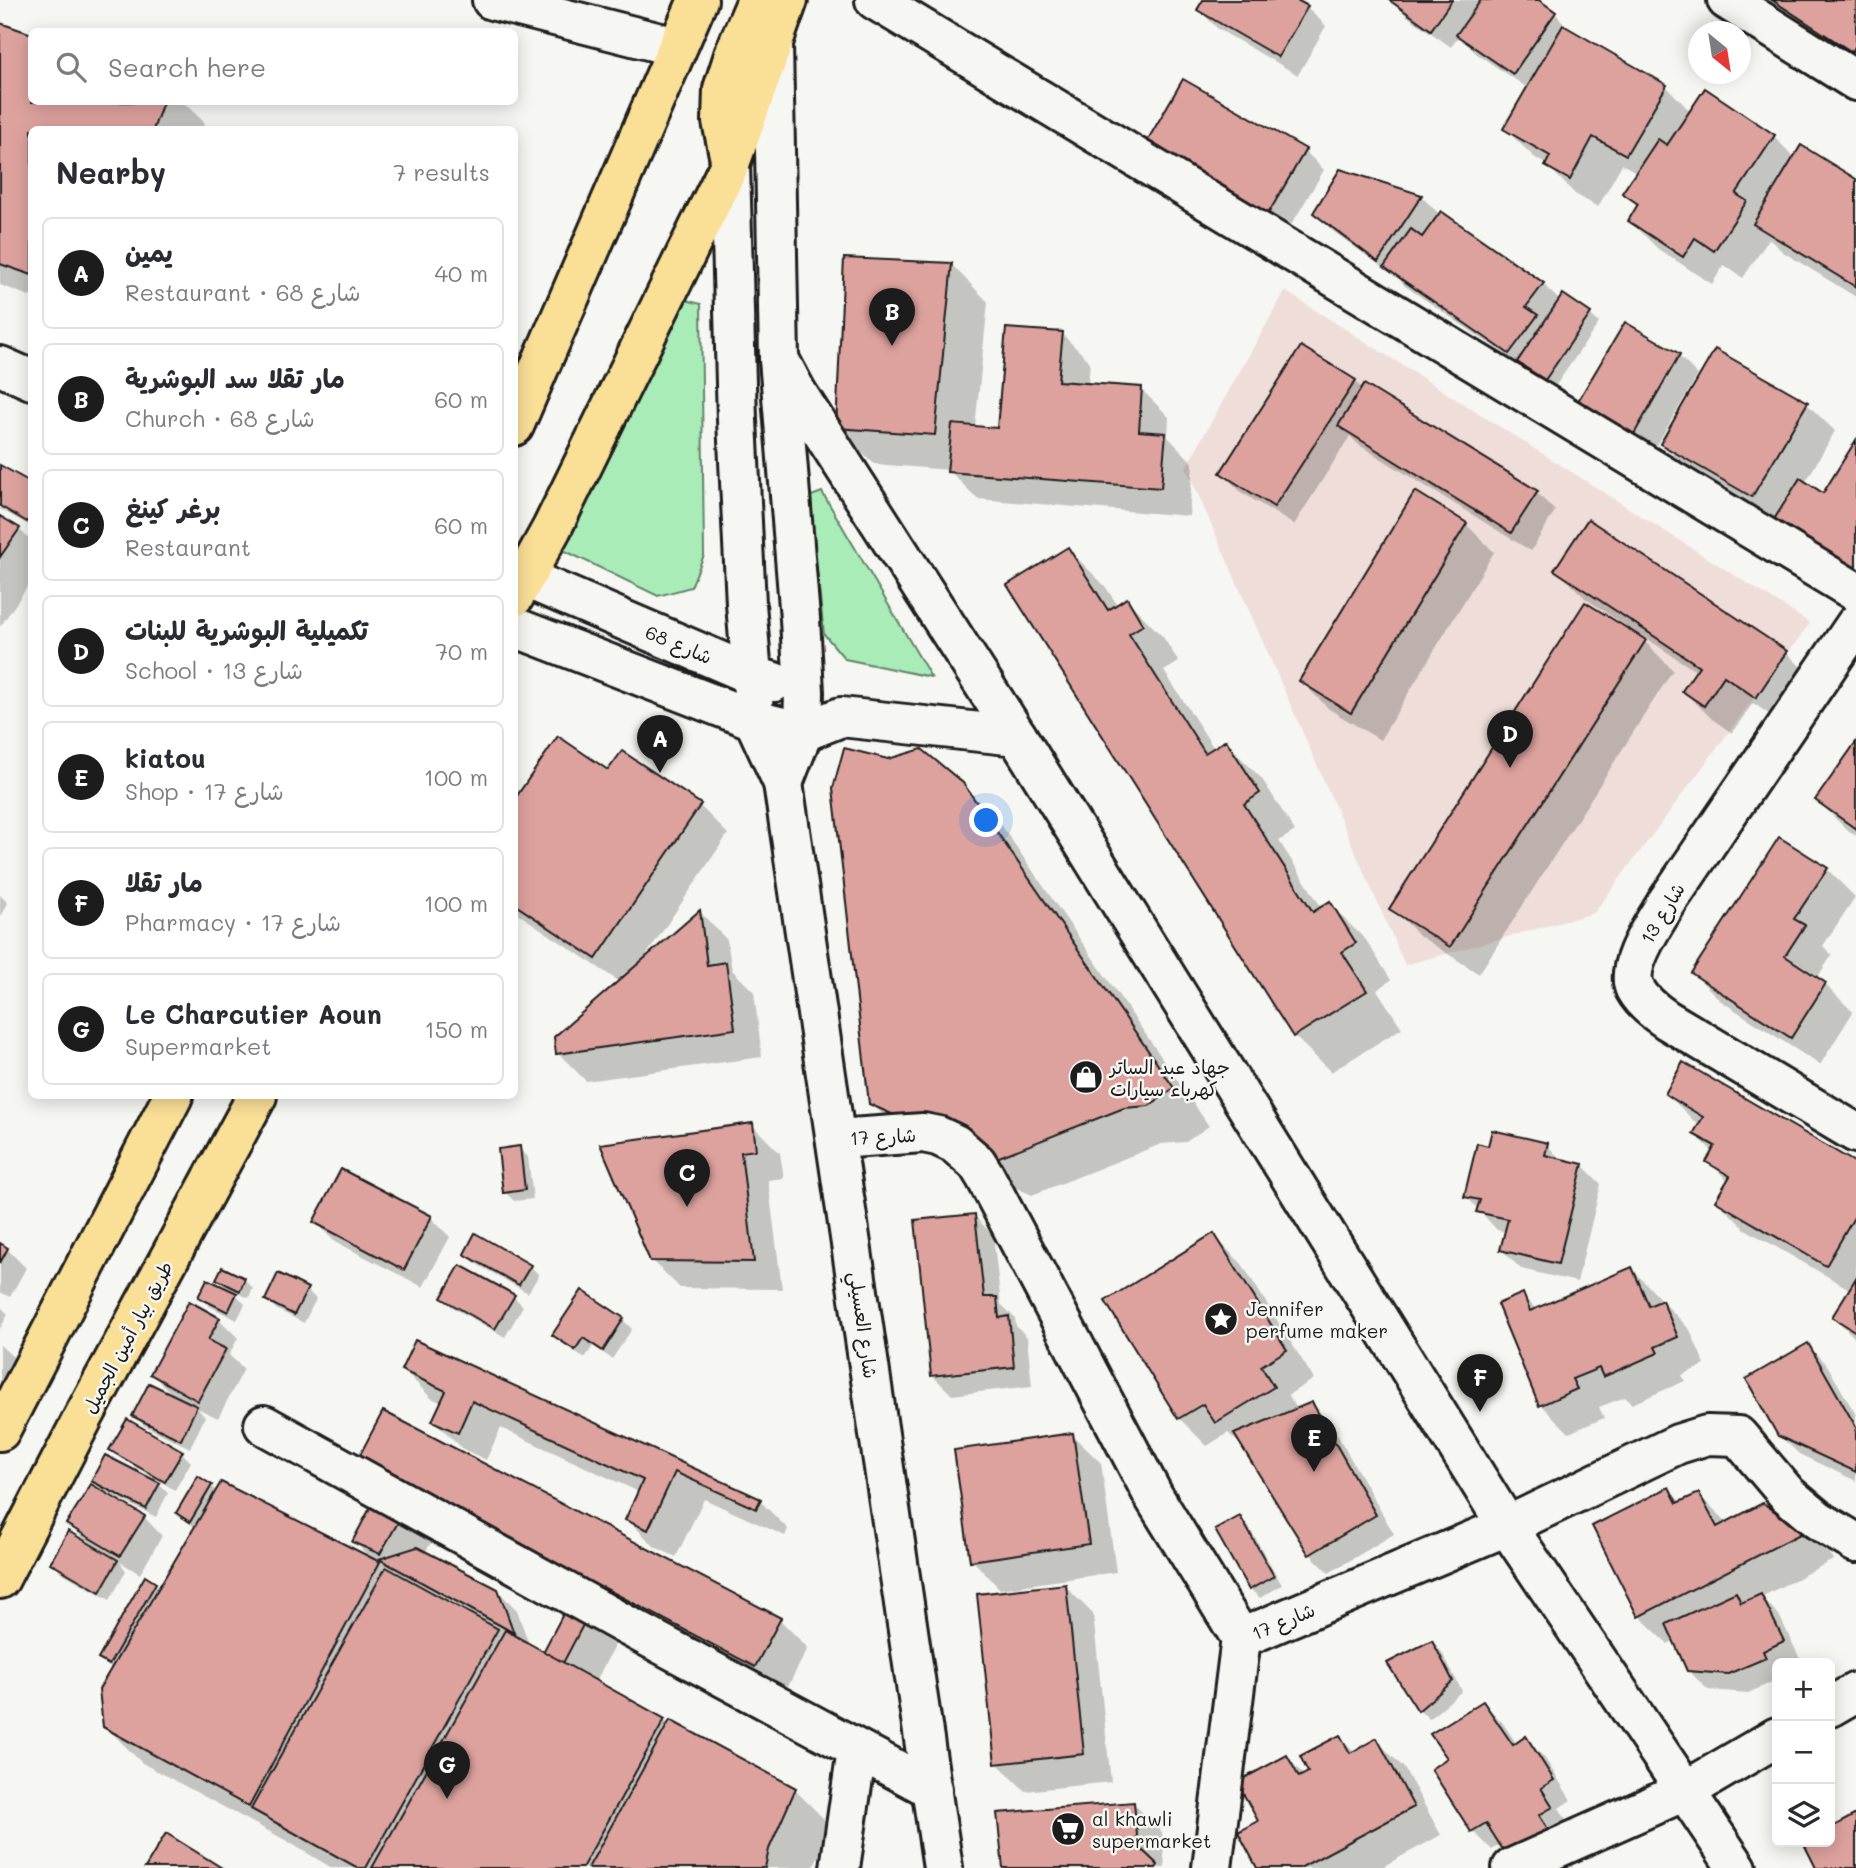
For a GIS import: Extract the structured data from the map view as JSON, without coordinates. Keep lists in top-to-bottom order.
{
  "streets": {
    "main road": ["طريق بيار أمين الجميل"],
    "street": [
      "شارع 68",
      "شارع 13",
      "شارع 17",
      "شارع العسيلي"
    ]
  },
  "crossings": [
    ["شارع 68", "شارع العسيلي"],
    ["شارع 17", "شارع العسيلي"]
  ],
  "places": {
    "shop": ["جهاد عبد الساتر كهرباء سيارات"],
    "place": ["Jennifer perfume maker"],
    "supermarket": ["al khawli supermarket"]
  },
  "north": "bottom right",
  "page": {
    "search": "Search here",
    "heading": ["Nearby", "7 results"],
    "list": [
      {
        "mark": "A",
        "name": "يمين",
        "note": "Restaurant · شارع 68",
        "value": "40 m"
      },
      {
        "mark": "B",
        "name": "مار تقلا سد البوشرية",
        "note": "Church · شارع 68",
        "value": "60 m"
      },
      {
        "mark": "C",
        "name": "برغر كينغ",
        "note": "Restaurant",
        "value": "60 m"
      },
      {
        "mark": "D",
        "name": "تكميلية البوشرية للبنات",
        "note": "School · شارع 13",
        "value": "70 m"
      },
      {
        "mark": "E",
        "name": "kiatou",
        "note": "Shop · شارع 17",
        "value": "100 m"
      },
      {
        "mark": "F",
        "name": "مار تقلا",
        "note": "Pharmacy · شارع 17",
        "value": "100 m"
      },
      {
        "mark": "G",
        "name": "Le Charcutier Aoun",
        "note": "Supermarket",
        "value": "150 m"
      }
    ],
    "pins": [
      "B",
      "D",
      "A",
      "C",
      "F",
      "E",
      "G"
    ],
    "map_buttons": ["+", "−"]
  }
}
